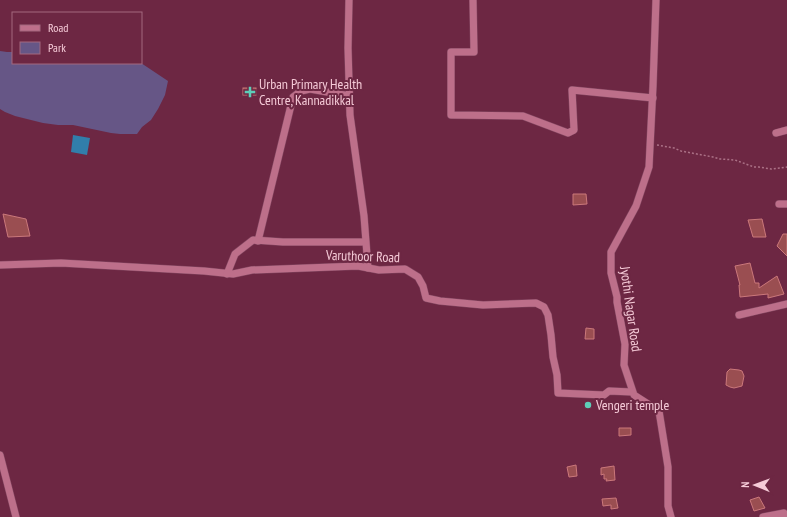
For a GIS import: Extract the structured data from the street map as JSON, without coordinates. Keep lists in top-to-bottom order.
{
  "streets": {
    "street": ["Varuthoor Road", "Jyothi Nagar Road"]
  },
  "crossings": [
    ["Varuthoor Road", "Jyothi Nagar Road"]
  ],
  "places": {
    "health": ["Urban Primary Health Centre, Kannadikkal"],
    "other": ["Vengeri temple"]
  },
  "legend": ["Road", "Park"],
  "north": "left"
}
